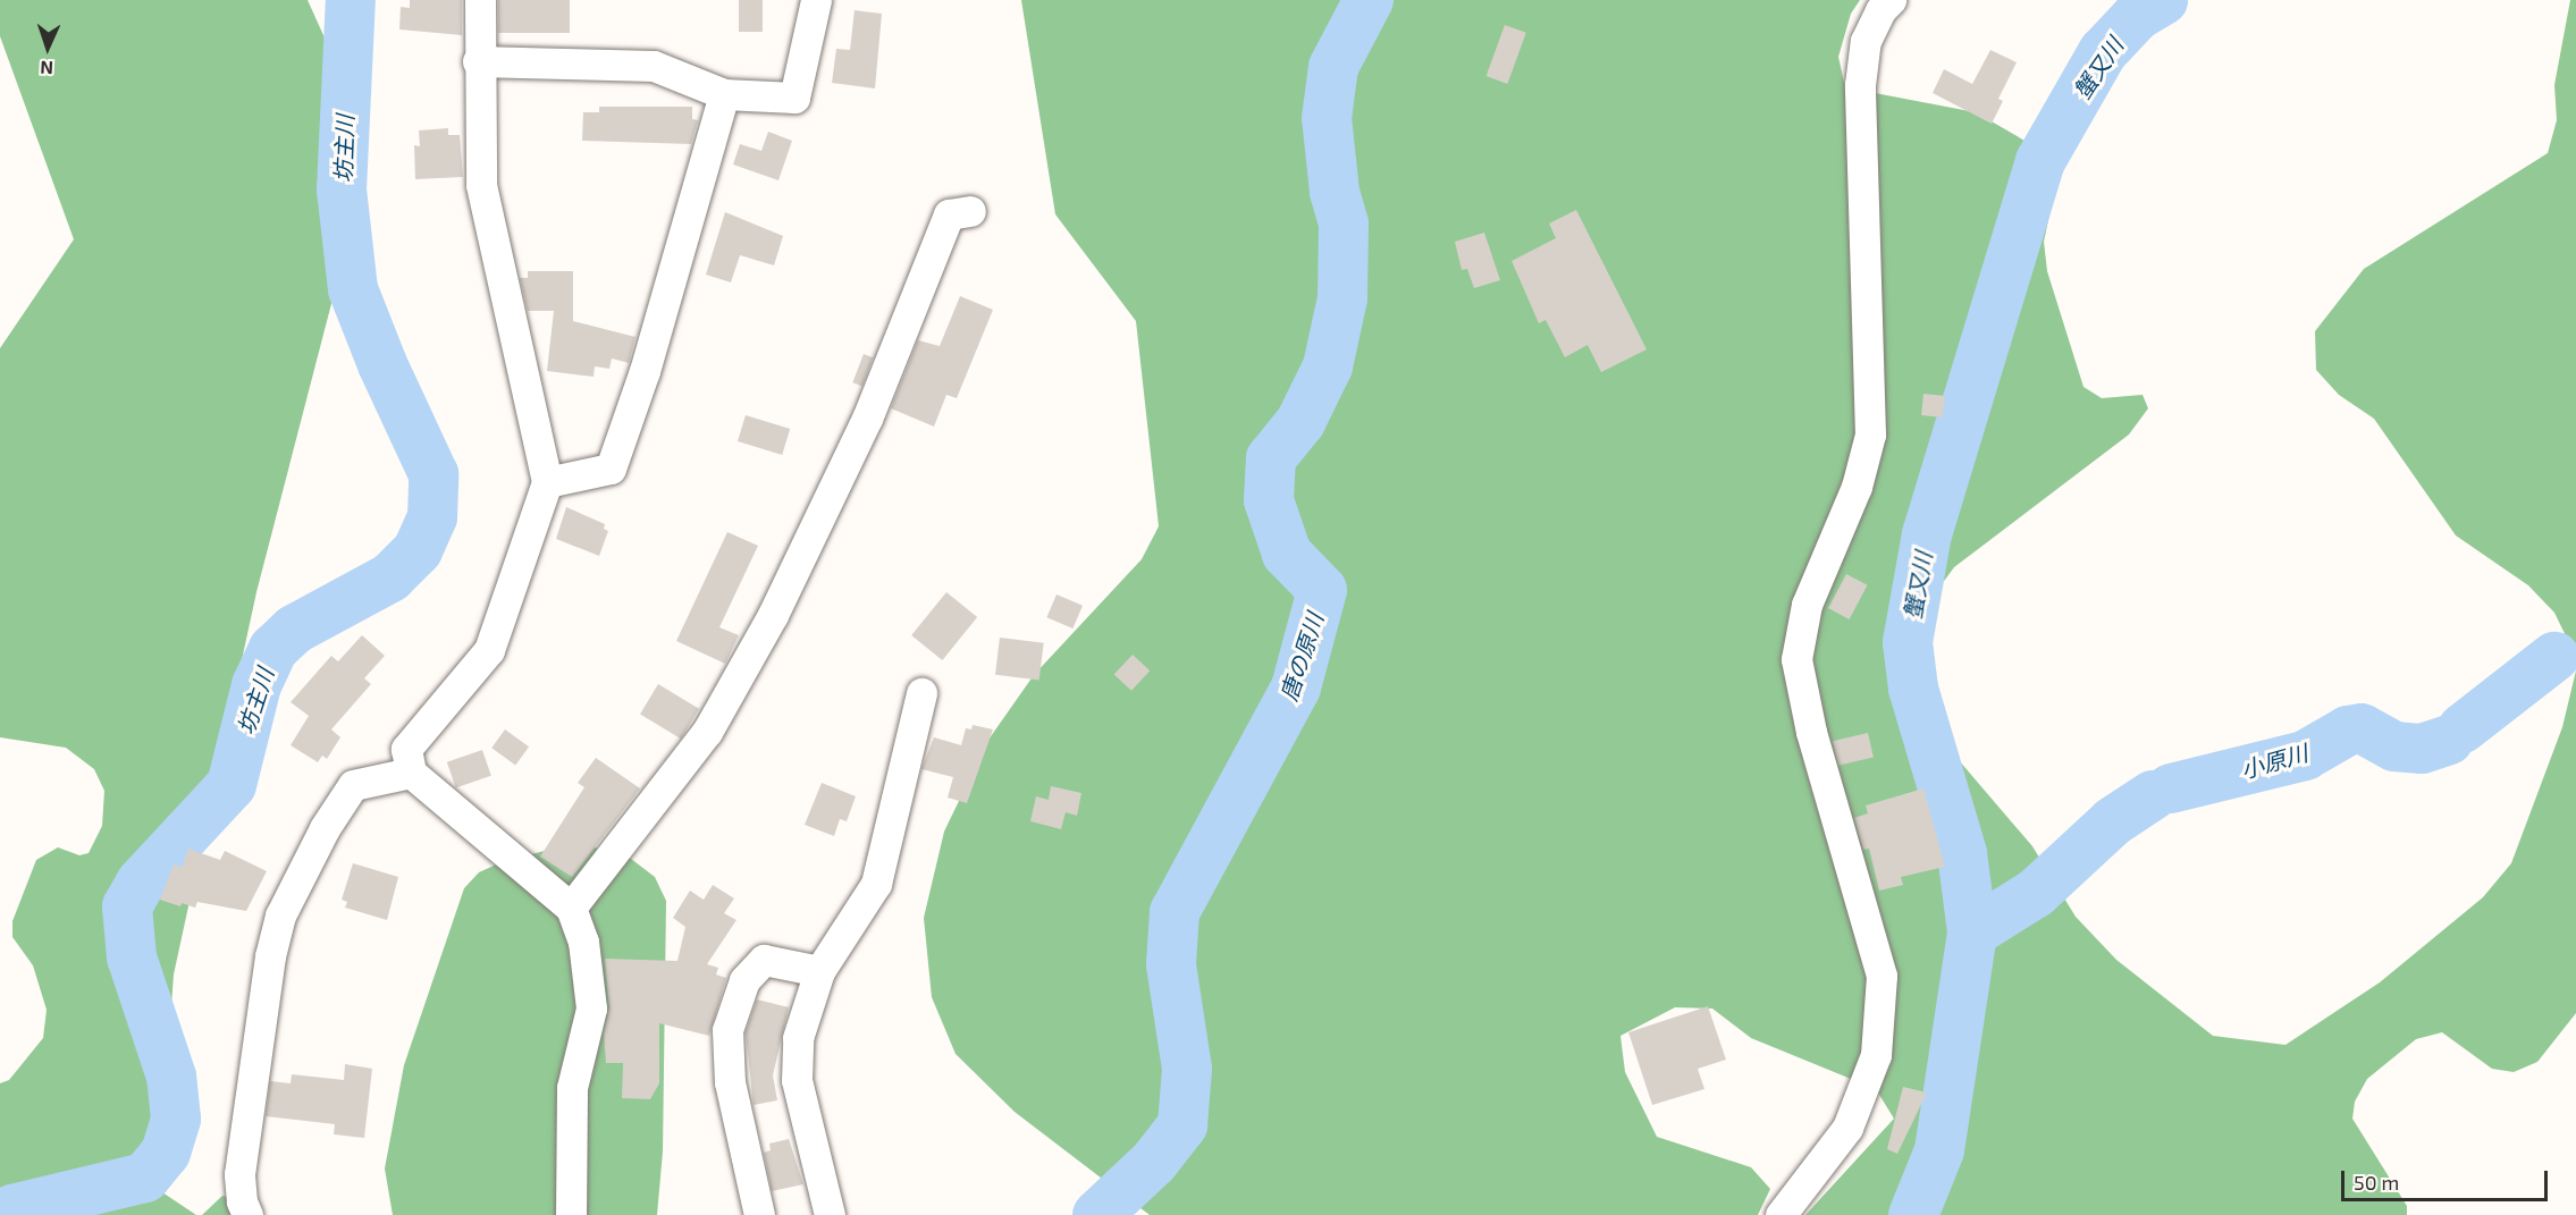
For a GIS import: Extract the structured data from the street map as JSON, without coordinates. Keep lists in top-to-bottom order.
{
  "water": [
    "蟹又川",
    "坊主川",
    "唐の原川",
    "小原川"
  ],
  "scale_bar": "50 m",
  "north": "bottom"
}
